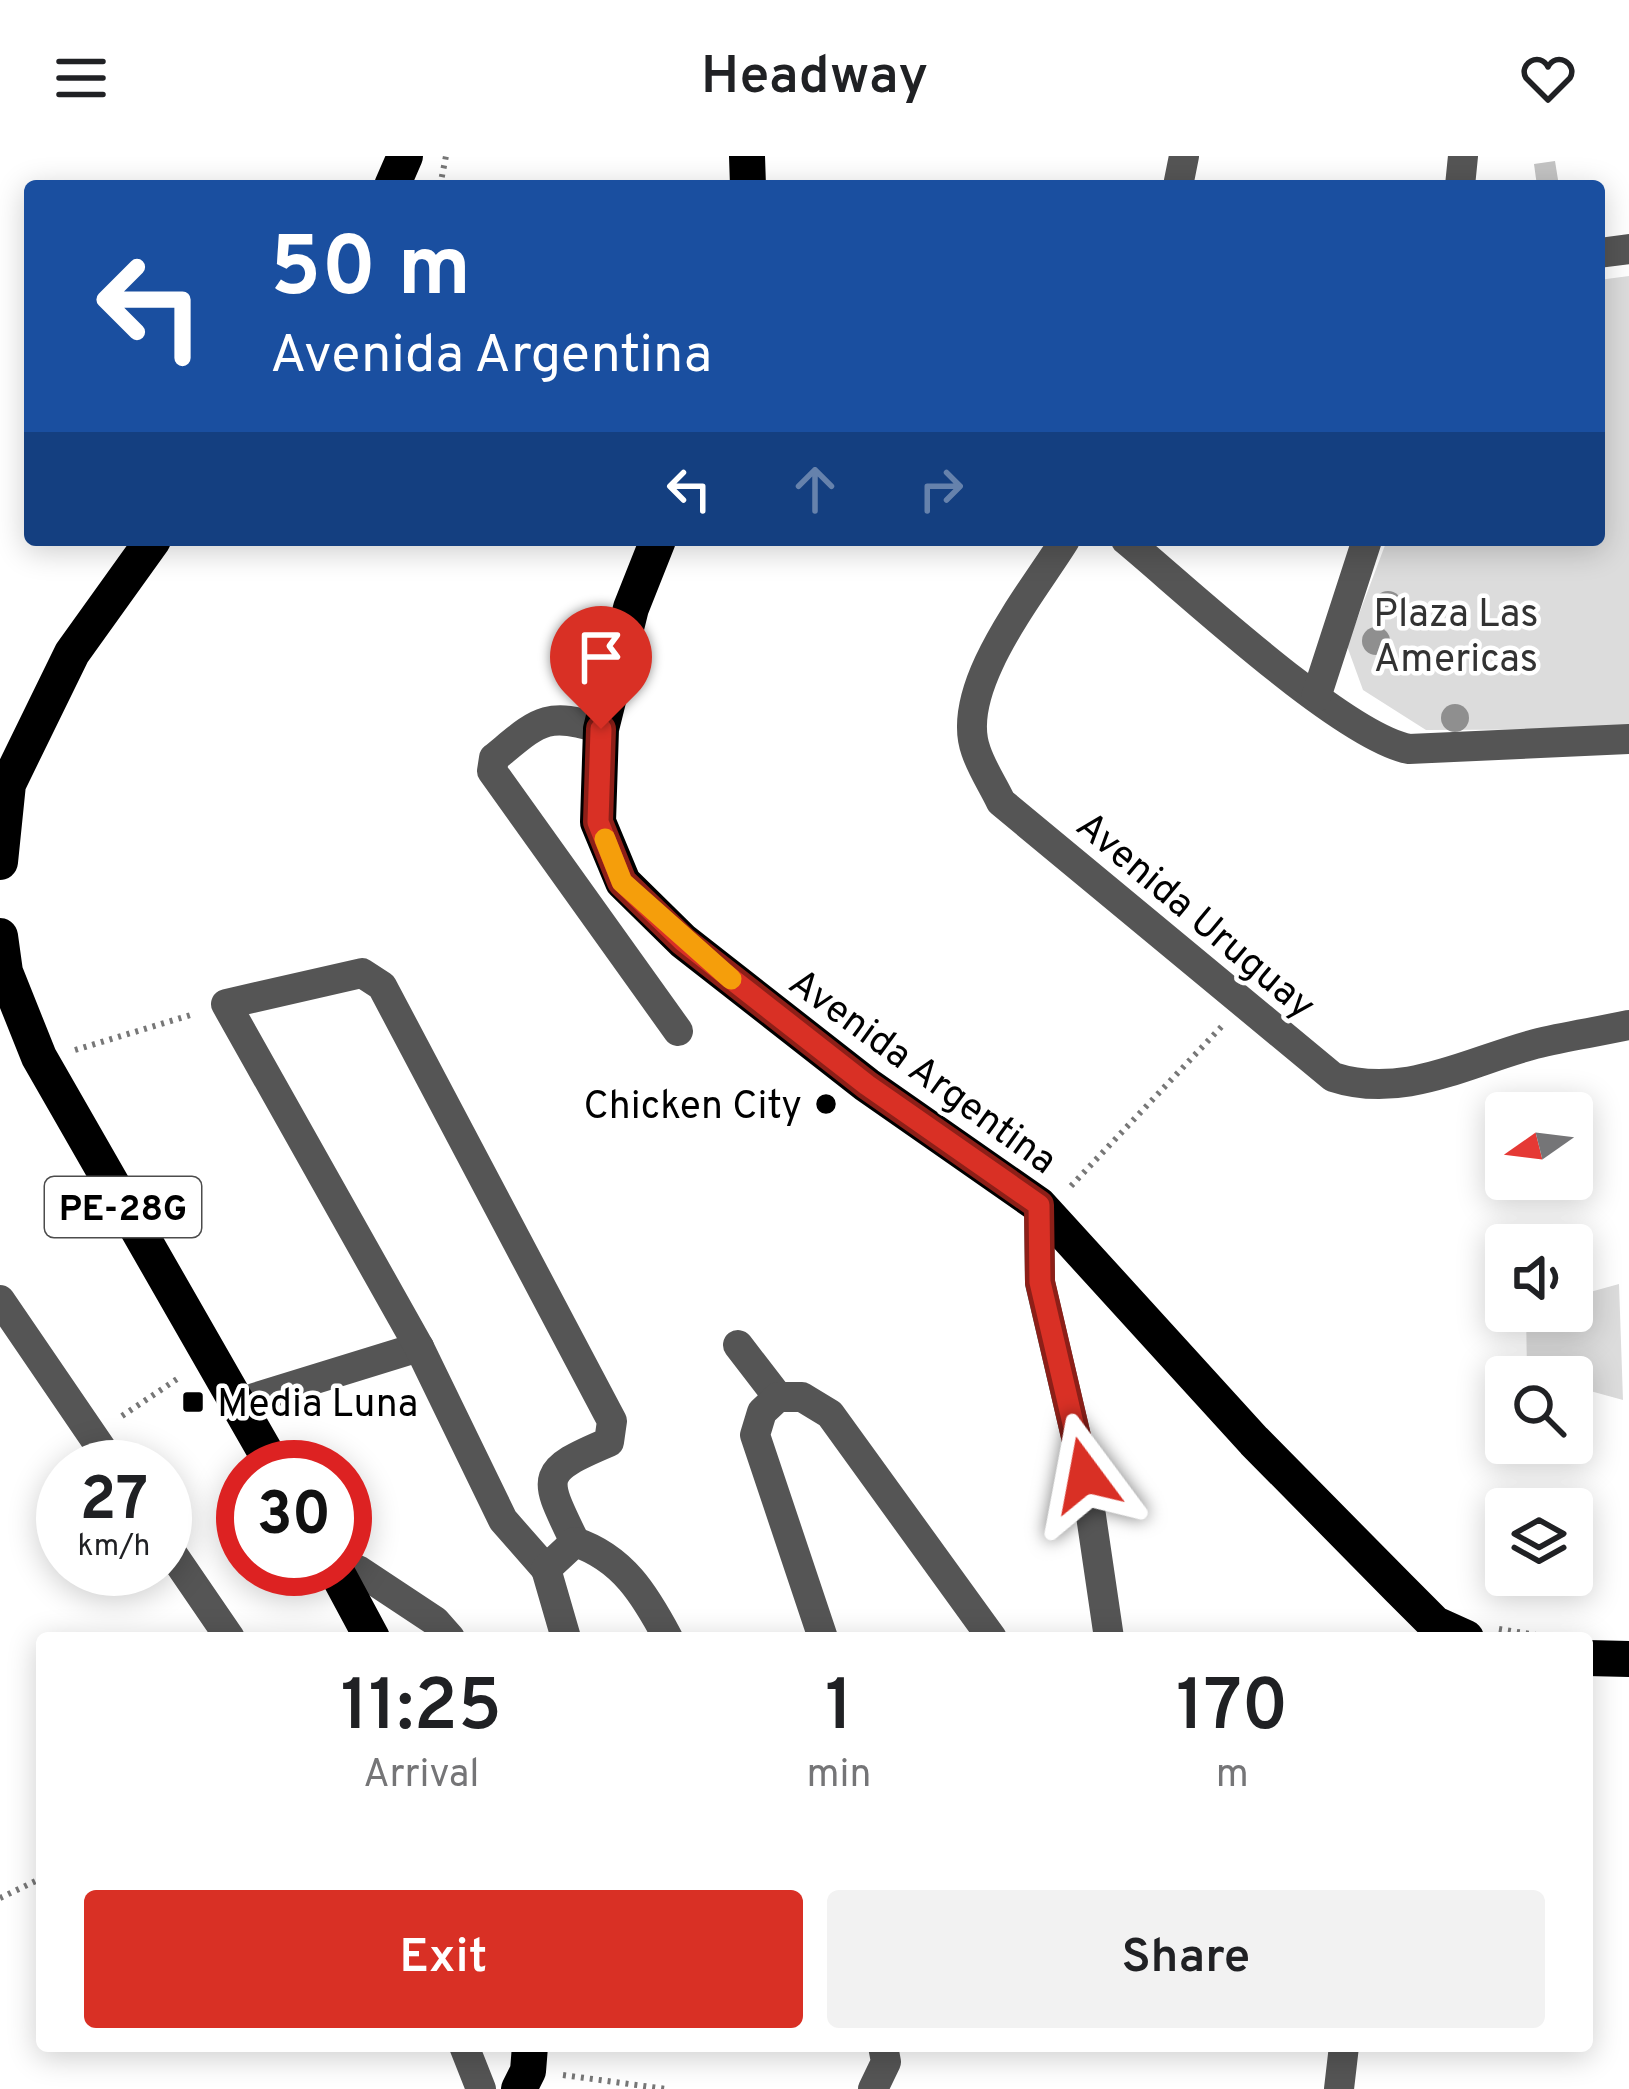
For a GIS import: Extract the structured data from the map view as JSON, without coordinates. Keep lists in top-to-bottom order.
{
  "streets": {
    "highway": ["Avenida Argentina", "PE-28G"],
    "street": ["Avenida Uruguay"]
  },
  "parks": ["Plaza Las Americas"],
  "places": {
    "other": ["Chicken City"],
    "transit": ["Media Luna"]
  },
  "north": "left",
  "page": {
    "header": "Headway",
    "turn": ["50 m", "Avenida Argentina"],
    "speed": "27 km/h",
    "limit": "30",
    "eta": [
      "11:25",
      "Arrival",
      "1",
      "min",
      "170",
      "m"
    ],
    "buttons": ["Exit", "Share"]
  }
}
